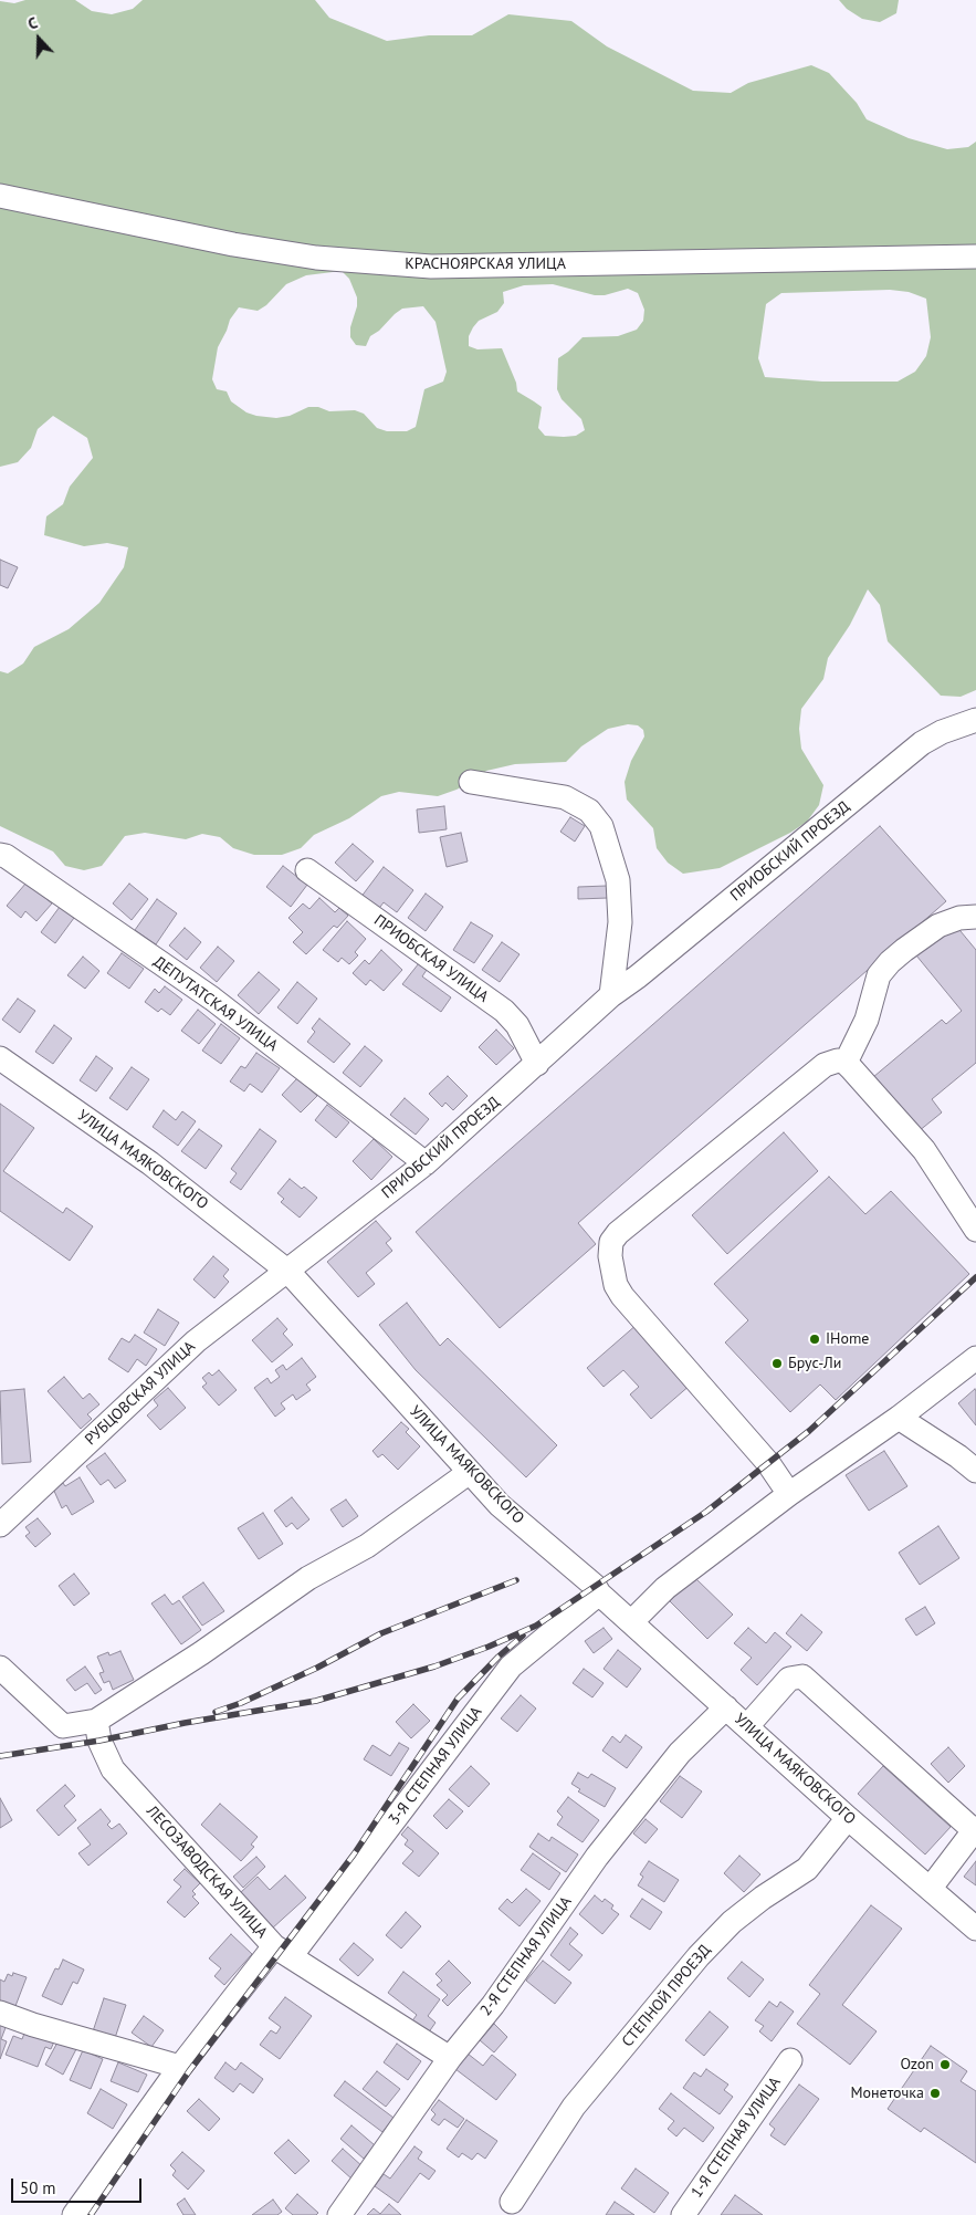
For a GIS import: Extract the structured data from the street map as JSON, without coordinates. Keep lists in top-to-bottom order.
{
  "streets": {
    "street": [
      "КРАСНОЯРСКАЯ УЛИЦА",
      "ПРИОБСКИЙ ПРОЕЗД",
      "ПРИОБСКАЯ УЛИЦА",
      "ДЕПУТАТСКАЯ УЛИЦА",
      "УЛИЦА МАЯКОВСКОГО",
      "РУБЦОВСКАЯ УЛИЦА",
      "3-Я СТЕПНАЯ УЛИЦА",
      "ЛЕСОЗАВОДСКАЯ УЛИЦА",
      "2-Я СТЕПНАЯ УЛИЦА",
      "СТЕПНОЙ ПРОЕЗД",
      "1-Я СТЕПНАЯ УЛИЦА"
    ]
  },
  "crossings": [
    ["ПРИОБСКИЙ ПРОЕЗД", "ПРИОБСКАЯ УЛИЦА"],
    ["ПРИОБСКИЙ ПРОЕЗД", "ДЕПУТАТСКАЯ УЛИЦА"],
    ["ПРИОБСКИЙ ПРОЕЗД", "УЛИЦА МАЯКОВСКОГО"],
    ["ПРИОБСКИЙ ПРОЕЗД", "РУБЦОВСКАЯ УЛИЦА"],
    ["УЛИЦА МАЯКОВСКОГО", "РУБЦОВСКАЯ УЛИЦА"],
    ["УЛИЦА МАЯКОВСКОГО", "3-Я СТЕПНАЯ УЛИЦА"],
    ["УЛИЦА МАЯКОВСКОГО", "2-Я СТЕПНАЯ УЛИЦА"],
    ["УЛИЦА МАЯКОВСКОГО", "СТЕПНОЙ ПРОЕЗД"],
    ["3-Я СТЕПНАЯ УЛИЦА", "ЛЕСОЗАВОДСКАЯ УЛИЦА"],
    ["ЛЕСОЗАВОДСКАЯ УЛИЦА", "2-Я СТЕПНАЯ УЛИЦА"]
  ],
  "places": [
    "IHome",
    "Брус-Ли",
    "Ozon",
    "Монеточка"
  ],
  "scale_bar": "50 m",
  "north": "top"
}
